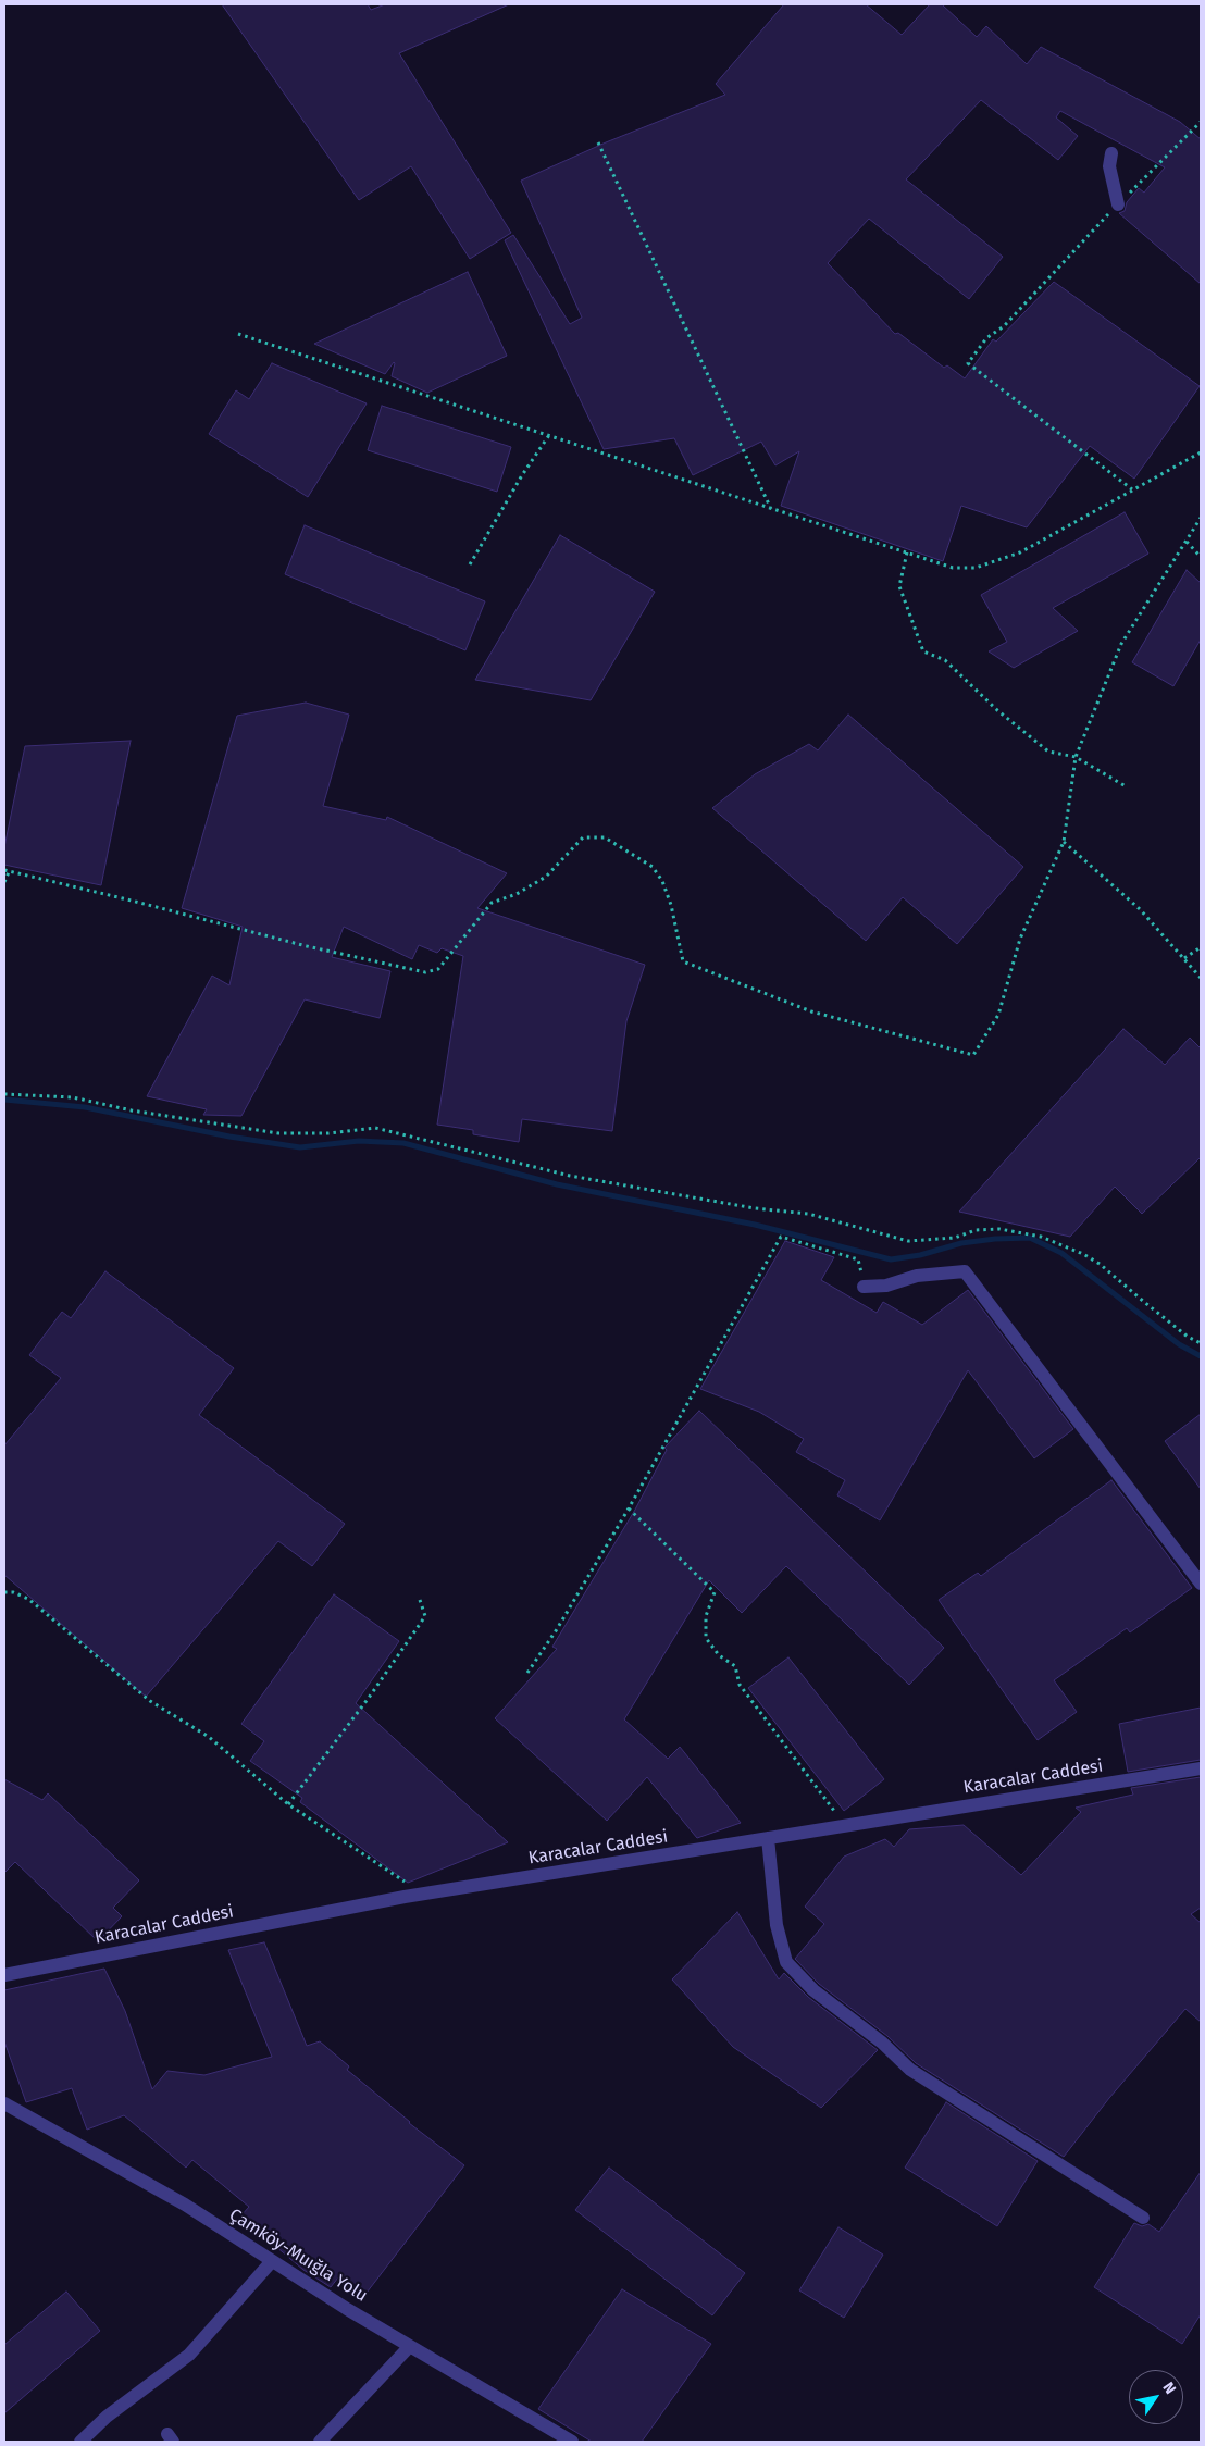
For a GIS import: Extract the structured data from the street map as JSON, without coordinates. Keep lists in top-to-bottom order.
{
  "streets": {
    "street": ["Karacalar Caddesi", "Çamköy-Muığla Yolu"]
  },
  "north": "top right"
}
